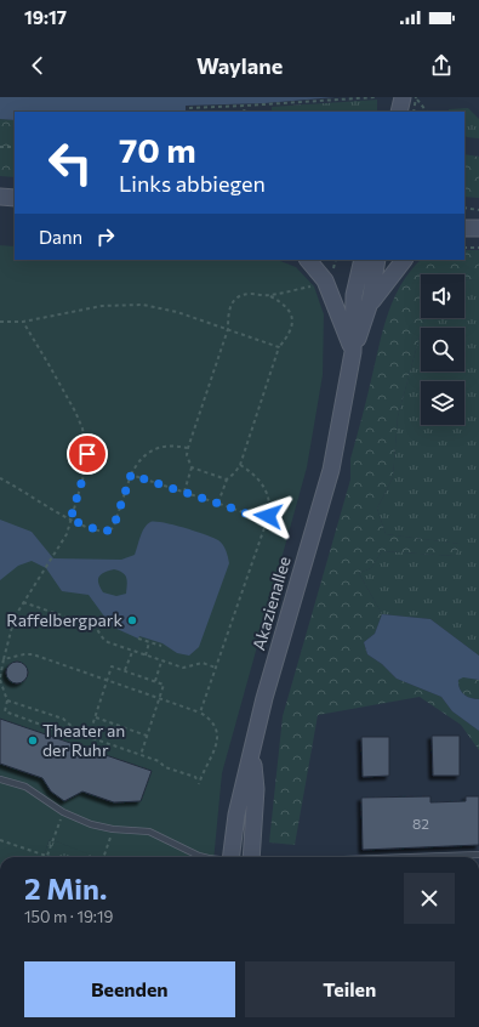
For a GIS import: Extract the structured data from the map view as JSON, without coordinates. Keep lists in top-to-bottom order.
{
  "streets": {
    "main road": ["Akazienallee"]
  },
  "places": ["Raffelbergpark", "Theater an der Ruhr"],
  "house_numbers": ["82"],
  "page": {
    "status": "19:17",
    "header": "Waylane",
    "turn": ["70 m", "Links abbiegen"],
    "then": "Dann",
    "heading": ["2 Min.", "150 m · 19:19"],
    "buttons": ["Beenden", "Teilen"]
  }
}
